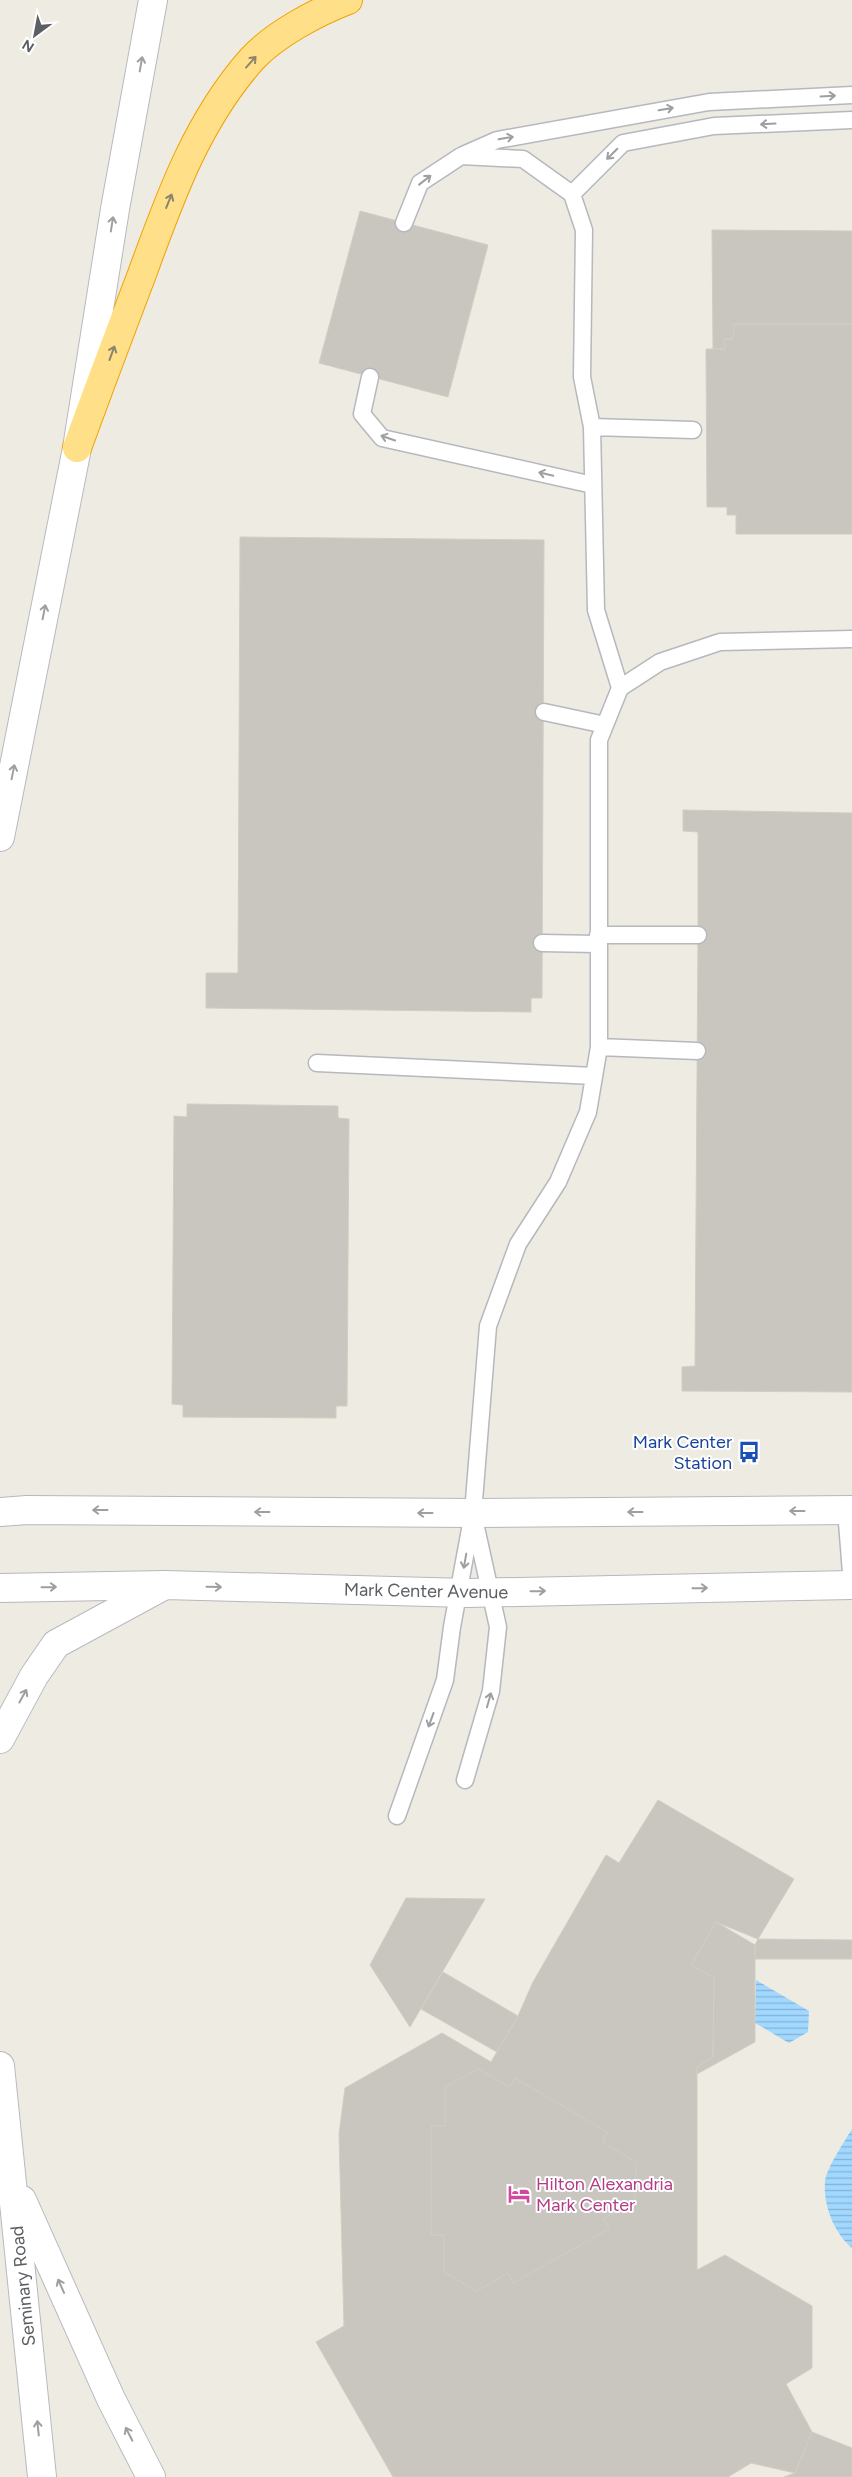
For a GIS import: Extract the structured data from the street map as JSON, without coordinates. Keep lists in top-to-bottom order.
{
  "streets": {
    "main road": ["Mark Center Avenue", "Seminary Road"]
  },
  "places": {
    "bus stop": ["Mark Center Station"],
    "hotel": ["Hilton Alexandria Mark Center"]
  },
  "north": "bottom left"
}
